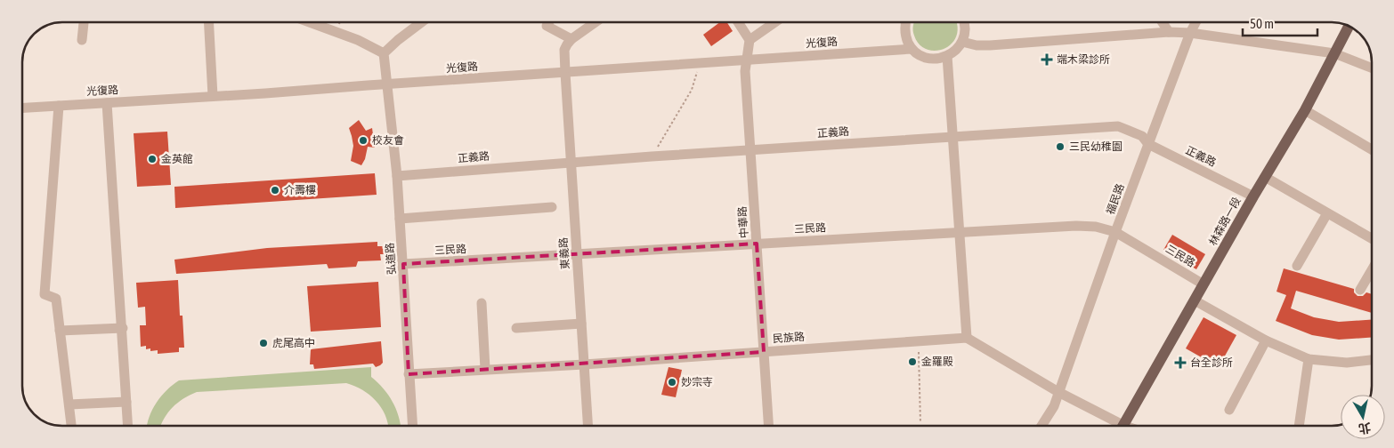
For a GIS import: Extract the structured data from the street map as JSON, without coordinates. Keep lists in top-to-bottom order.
{
  "streets": {
    "main road": ["林森路一段"],
    "street": [
      "光復路",
      "正義路",
      "福民路",
      "中華路",
      "三民路",
      "東義路",
      "弘道路",
      "民族路"
    ]
  },
  "crossings": [
    ["光復路", "中華路"],
    ["光復路", "東義路"],
    ["光復路", "弘道路"],
    ["正義路", "福民路"],
    ["正義路", "林森路一段"],
    ["正義路", "中華路"],
    ["正義路", "東義路"],
    ["正義路", "弘道路"],
    ["福民路", "三民路"],
    ["林森路一段", "三民路"],
    ["中華路", "三民路"],
    ["中華路", "民族路"],
    ["三民路", "東義路"],
    ["三民路", "弘道路"],
    ["東義路", "民族路"],
    ["弘道路", "民族路"]
  ],
  "places": {
    "health": ["端木梁診所", "台全診所"],
    "other": [
      "校友會",
      "三民幼稚園",
      "金英館",
      "介壽樓",
      "虎尾高中",
      "金羅殿",
      "妙宗寺"
    ]
  },
  "scale_bar": "50 m",
  "north": "bottom"
}
